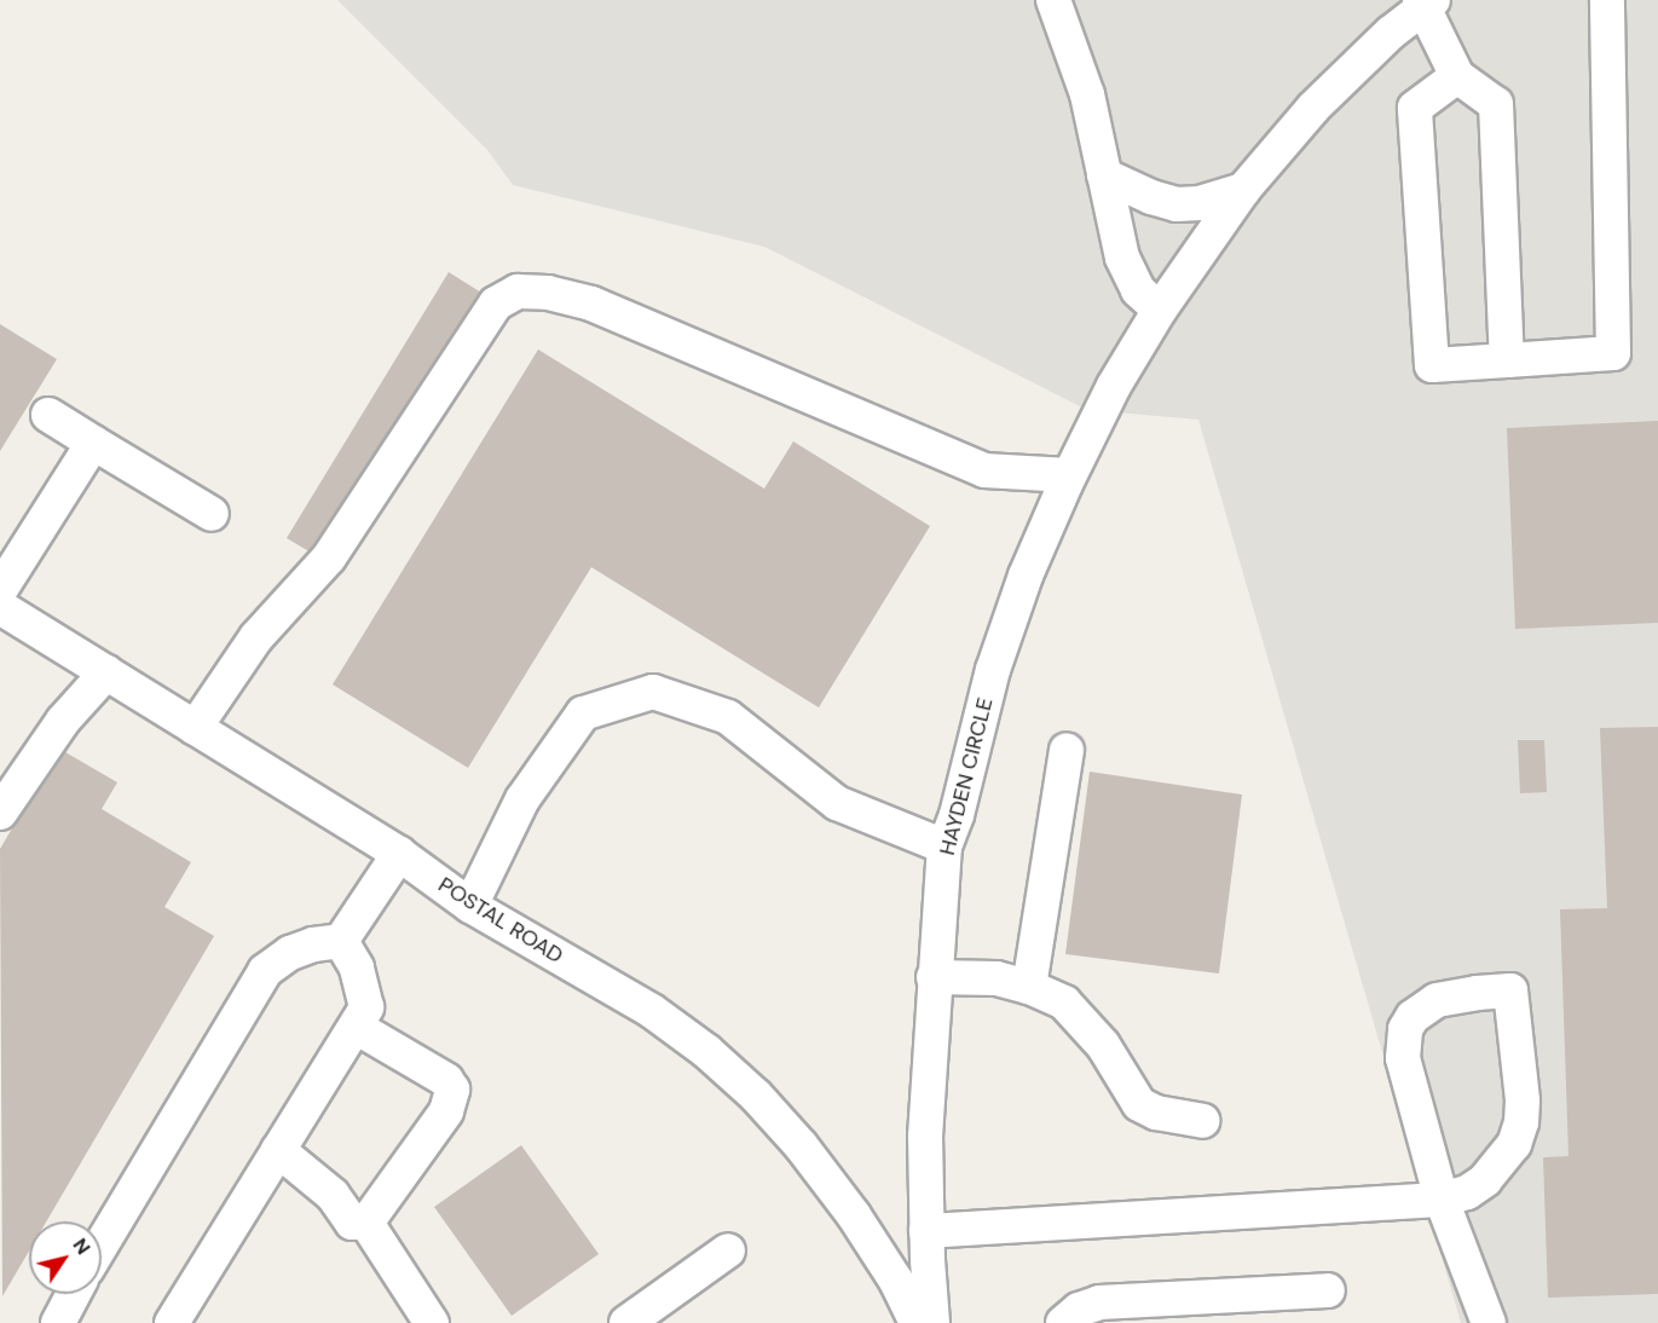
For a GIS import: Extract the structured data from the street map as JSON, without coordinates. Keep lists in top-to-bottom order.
{
  "streets": {
    "street": ["HAYDEN CIRCLE", "POSTAL ROAD"]
  },
  "north": "top right"
}
